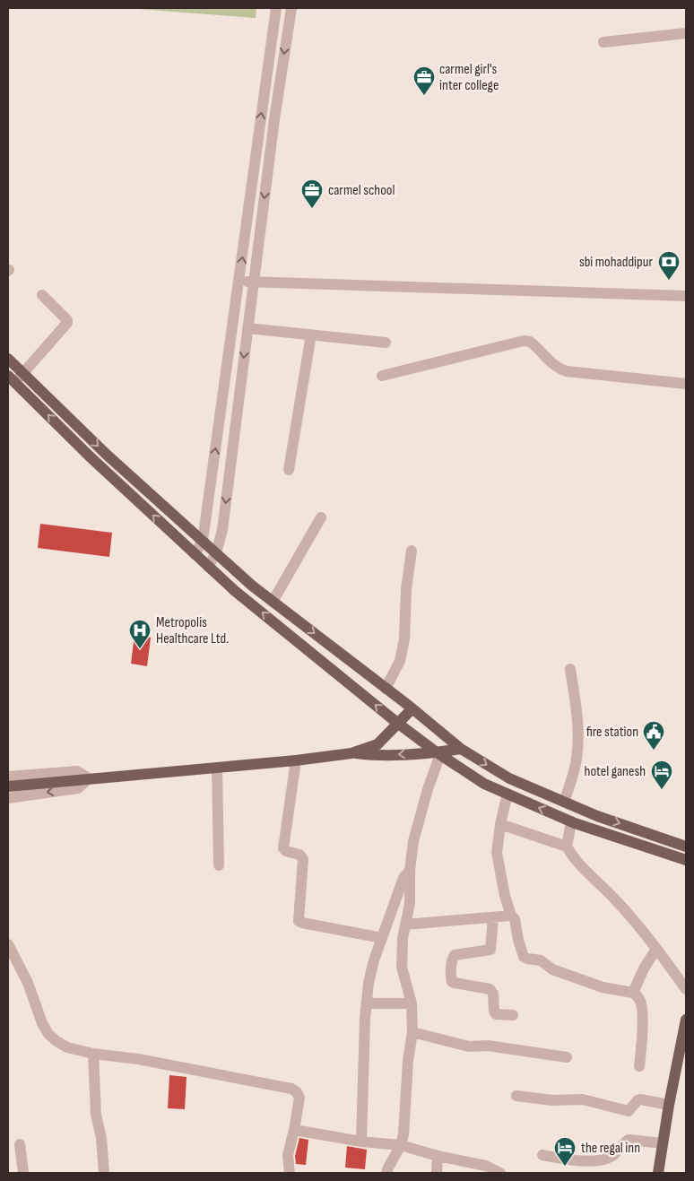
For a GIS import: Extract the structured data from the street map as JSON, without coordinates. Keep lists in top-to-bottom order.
{
  "places": {
    "office": ["carmel girl's inter college", "carmel school"],
    "bank": ["sbi mohaddipur"],
    "hospital": ["Metropolis Healthcare Ltd."],
    "public building": ["fire station"],
    "hotel": ["hotel ganesh", "the regal inn"]
  }
}
